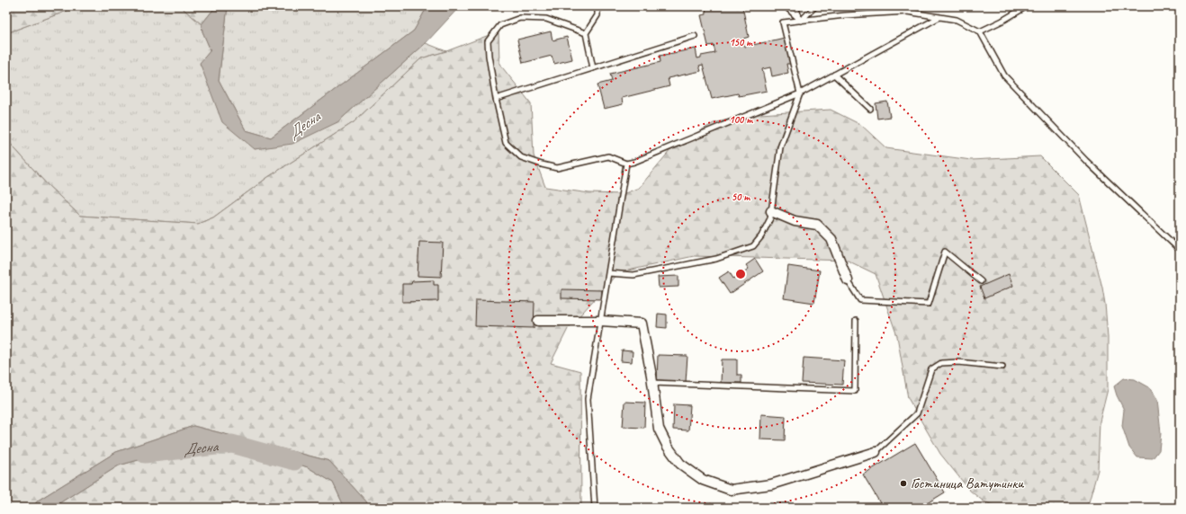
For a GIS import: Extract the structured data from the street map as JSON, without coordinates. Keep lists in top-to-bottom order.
{
  "water": ["Десна"],
  "places": ["Гостиница Ватутинки"],
  "rings": ["150 m", "100 m", "50 m"]
}
